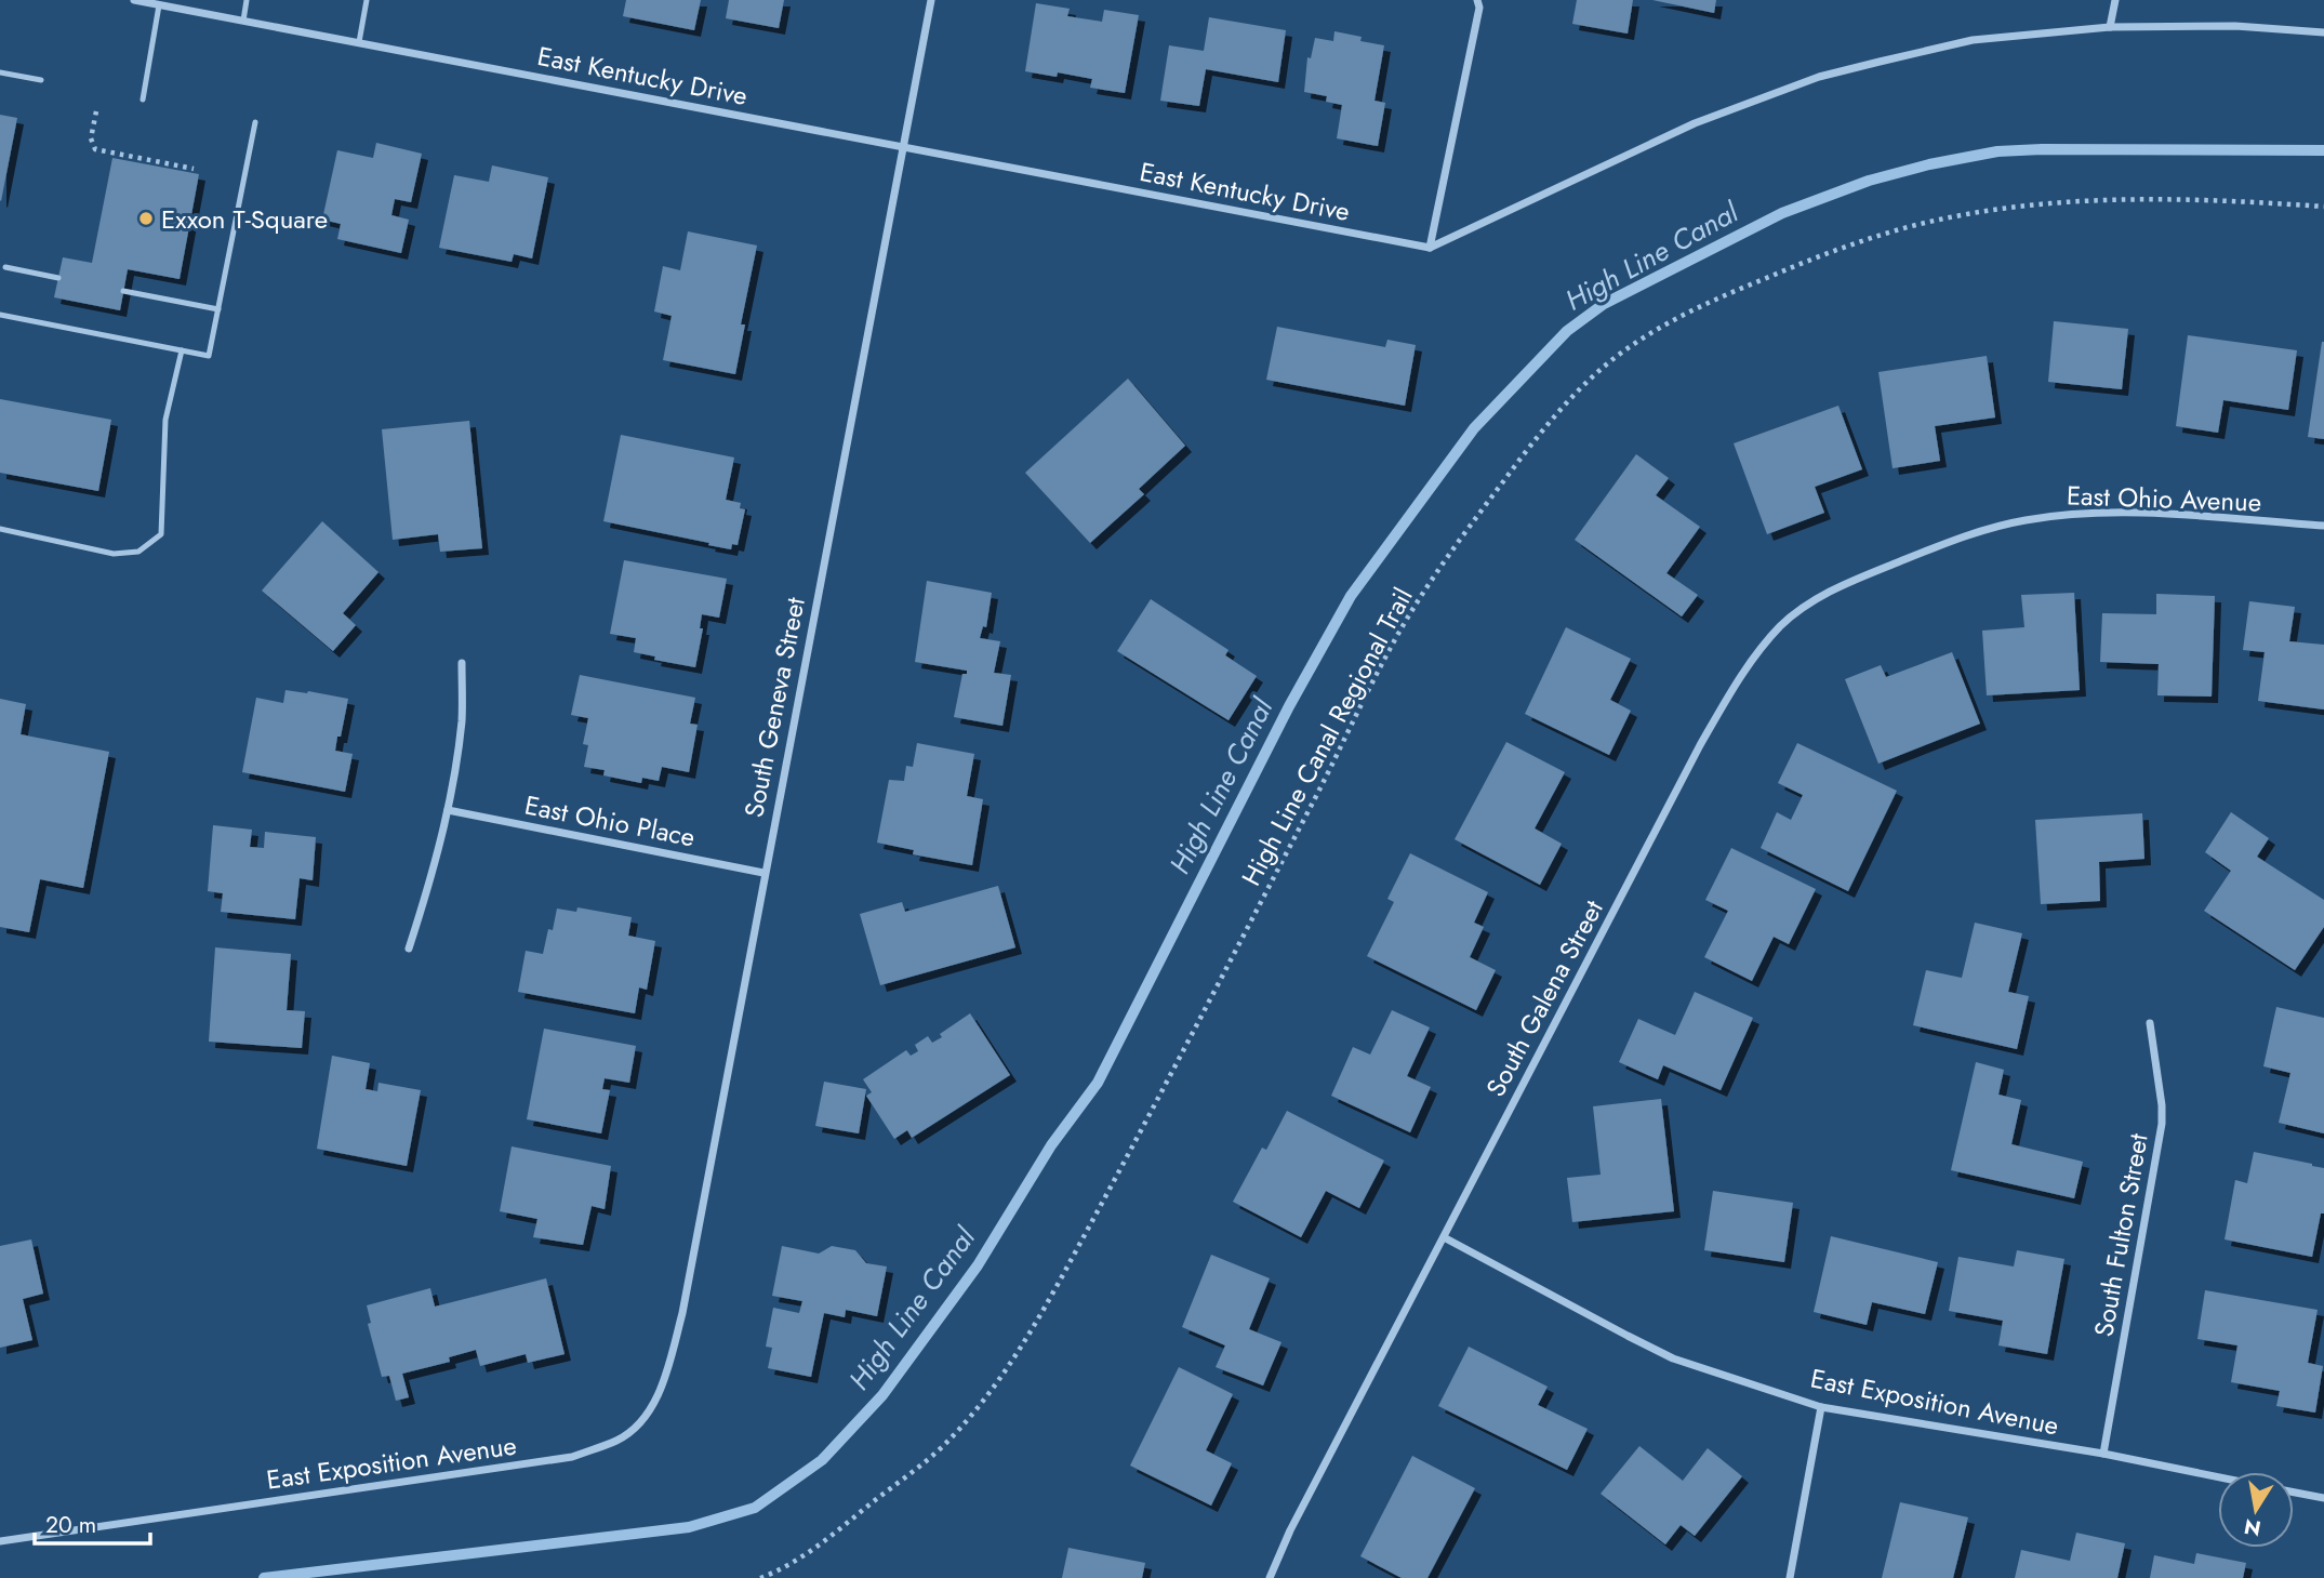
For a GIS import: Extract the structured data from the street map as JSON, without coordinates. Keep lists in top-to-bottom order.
{
  "streets": {
    "street": [
      "East Kentucky Drive",
      "East Ohio Avenue",
      "South Geneva Street",
      "East Ohio Place",
      "South Galena Street",
      "South Fulton Street",
      "East Exposition Avenue"
    ],
    "path": ["High Line Canal Regional Trail"]
  },
  "crossings": [
    ["East Kentucky Drive", "South Geneva Street"],
    ["East Ohio Avenue", "South Galena Street"],
    ["South Geneva Street", "East Ohio Place"],
    ["South Geneva Street", "East Exposition Avenue"],
    ["South Galena Street", "East Exposition Avenue"],
    ["South Fulton Street", "East Exposition Avenue"]
  ],
  "water": ["High Line Canal"],
  "places": ["Exxon T-Square"],
  "scale_bar": "20 m",
  "north": "bottom"
}
